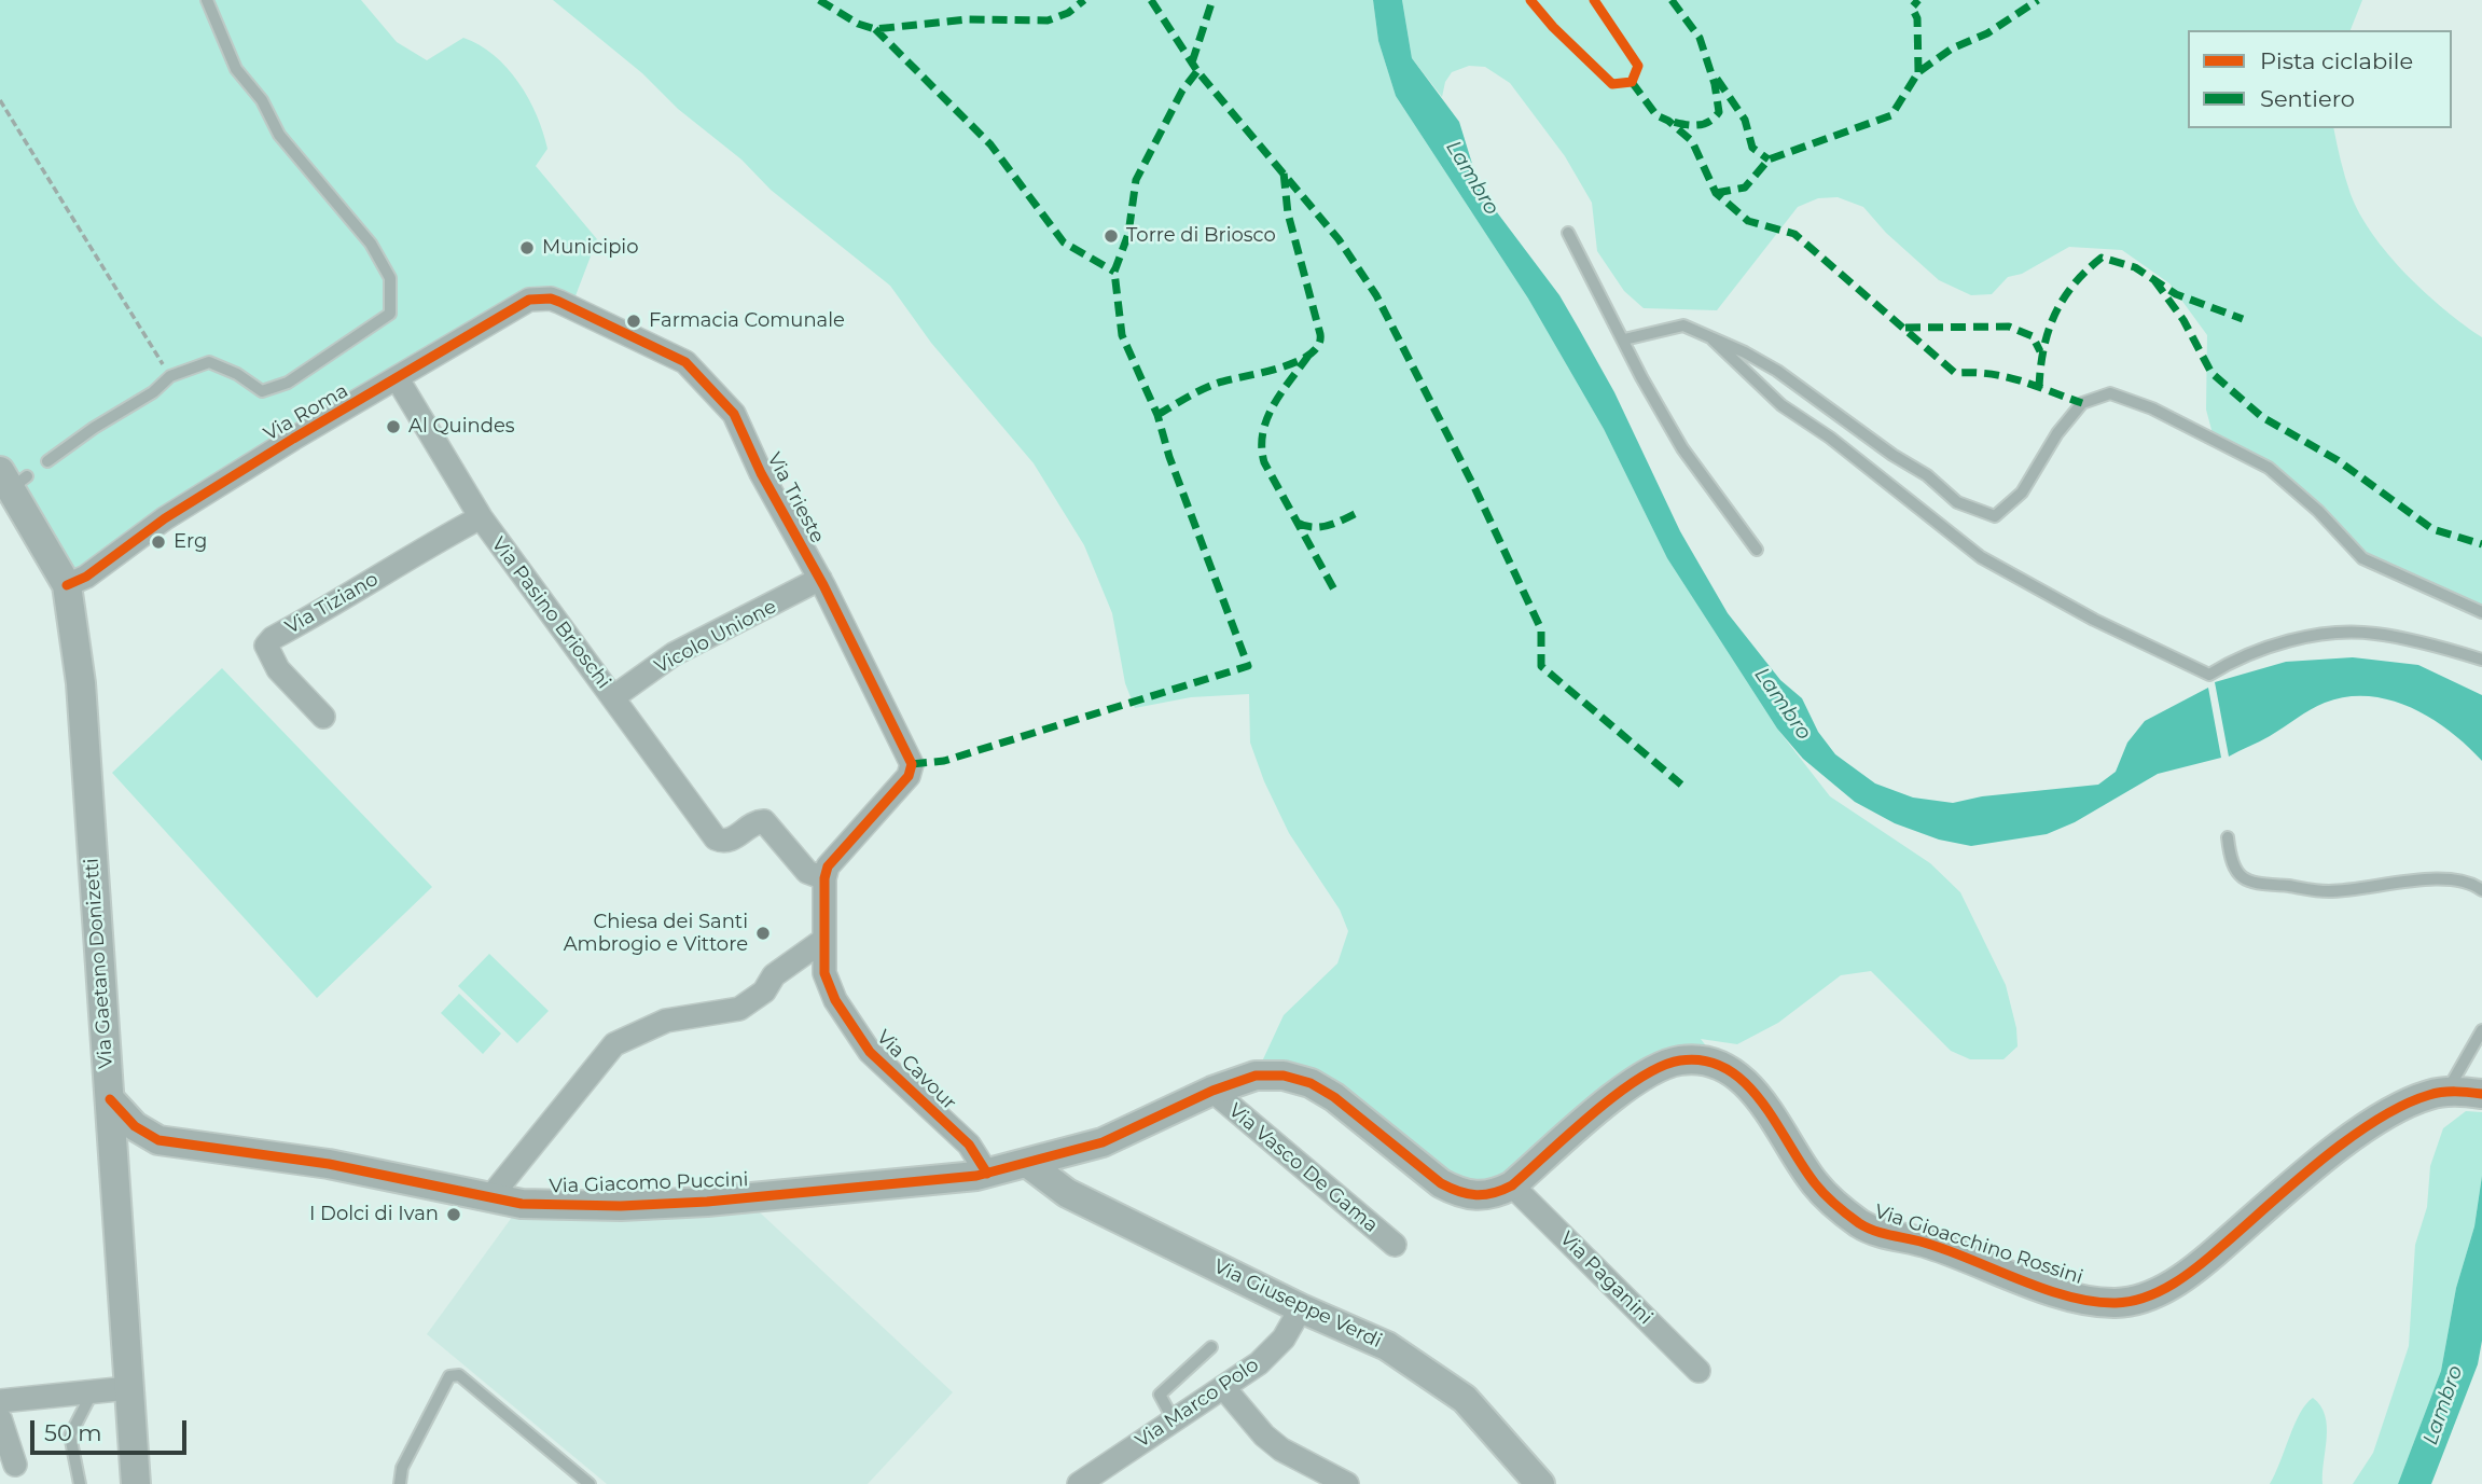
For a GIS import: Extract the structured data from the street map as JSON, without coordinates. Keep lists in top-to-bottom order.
{
  "streets": {
    "street": [
      "Via Roma",
      "Via Trieste",
      "Via Tiziano",
      "Via Pasino Brioschi",
      "Vicolo Unione",
      "Via Gaetano Donizetti",
      "Via Cavour",
      "Via Vasco De Gama",
      "Via Giacomo Puccini",
      "Via Gioacchino Rossini",
      "Via Paganini",
      "Via Giuseppe Verdi",
      "Via Marco Polo"
    ]
  },
  "crossings": [
    ["Via Roma", "Via Trieste"],
    ["Via Roma", "Via Pasino Brioschi"],
    ["Via Roma", "Via Gaetano Donizetti"],
    ["Via Trieste", "Via Pasino Brioschi"],
    ["Via Trieste", "Vicolo Unione"],
    ["Via Trieste", "Via Cavour"],
    ["Via Tiziano", "Via Pasino Brioschi"],
    ["Via Pasino Brioschi", "Vicolo Unione"],
    ["Via Pasino Brioschi", "Via Cavour"],
    ["Via Gaetano Donizetti", "Via Giacomo Puccini"],
    ["Via Cavour", "Via Giacomo Puccini"],
    ["Via Vasco De Gama", "Via Gioacchino Rossini"],
    ["Via Giacomo Puccini", "Via Gioacchino Rossini"],
    ["Via Giacomo Puccini", "Via Giuseppe Verdi"],
    ["Via Gioacchino Rossini", "Via Paganini"],
    ["Via Gioacchino Rossini", "Via Giuseppe Verdi"],
    ["Via Giuseppe Verdi", "Via Marco Polo"]
  ],
  "water": ["Lambro"],
  "places": [
    "Torre di Briosco",
    "Municipio",
    "Farmacia Comunale",
    "Al Quindes",
    "Erg",
    "Chiesa dei Santi Ambrogio e Vittore",
    "I Dolci di Ivan"
  ],
  "legend": ["Pista ciclabile", "Sentiero"],
  "scale_bar": "50 m"
}
